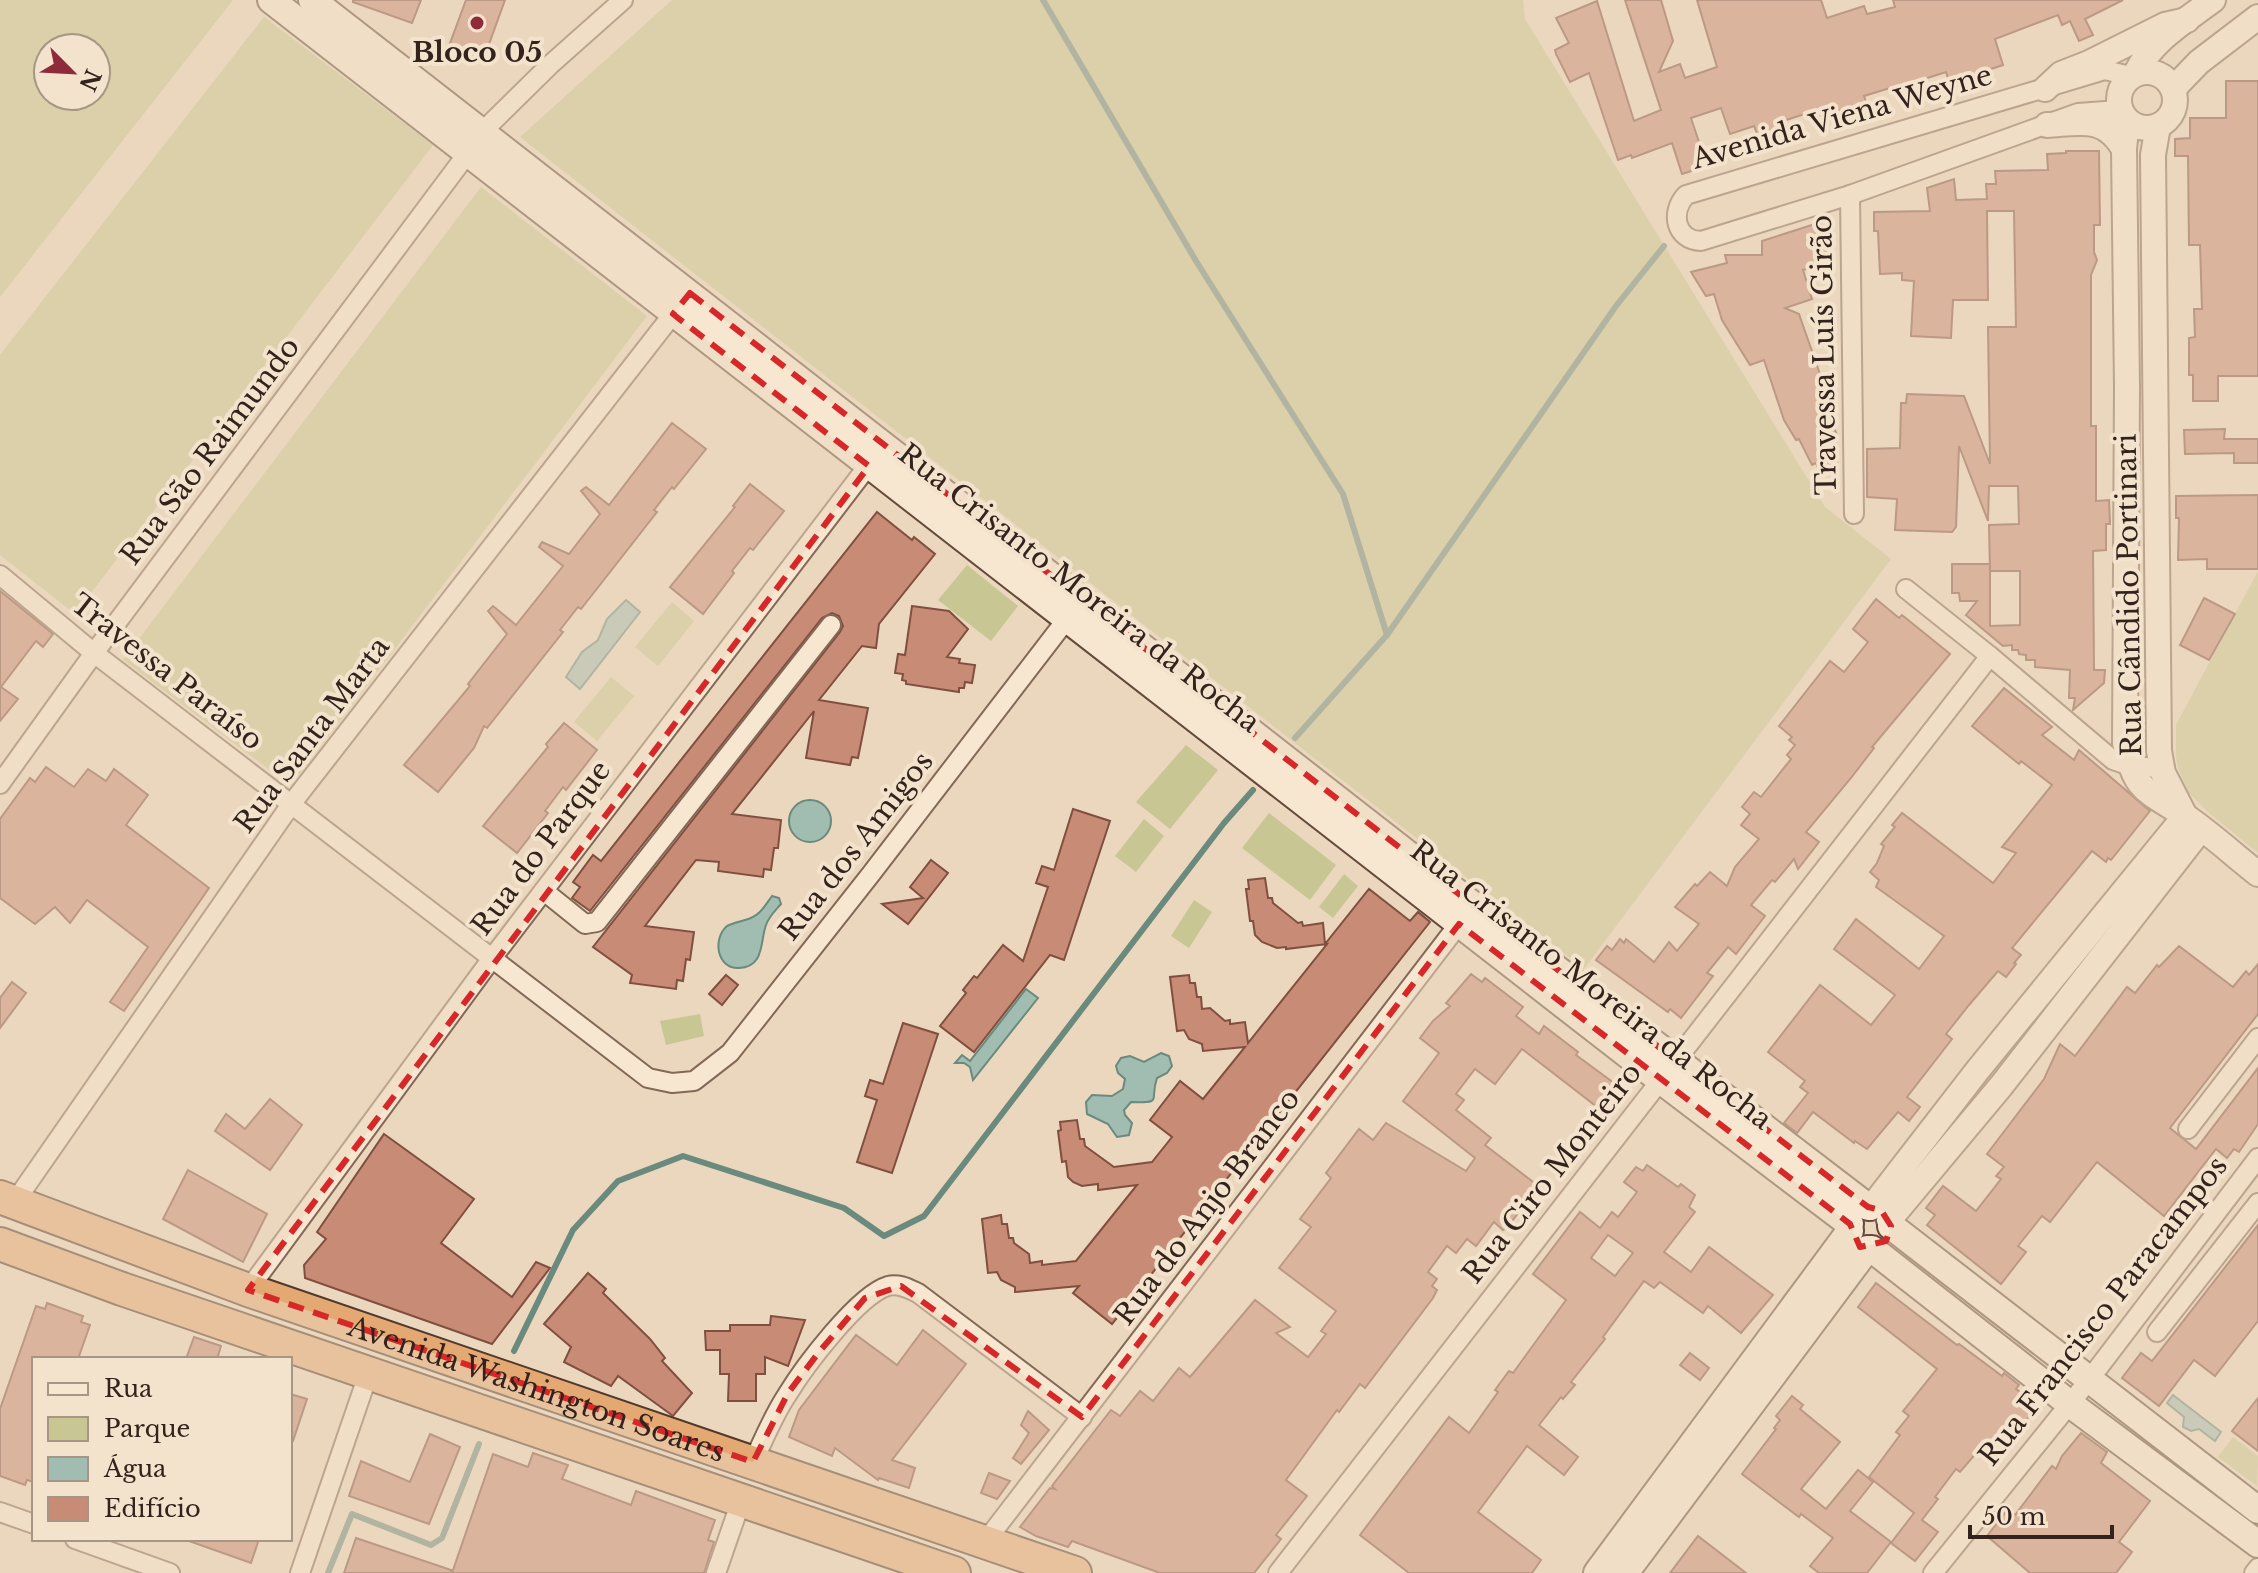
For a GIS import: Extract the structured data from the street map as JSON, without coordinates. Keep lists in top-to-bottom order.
{
  "streets": {
    "highway": ["Avenida Washington Soares"],
    "main road": ["Rua Crisanto Moreira da Rocha"],
    "street": [
      "Avenida Viena Weyne",
      "Travessa Luís Girão",
      "Rua São Raimundo",
      "Rua Cândido Portinari",
      "Travessa Paraíso",
      "Rua Santa Marta",
      "Rua dos Amigos",
      "Rua do Parque",
      "Rua Ciro Monteiro",
      "Rua do Anjo Branco",
      "Rua Francisco Paracampos"
    ]
  },
  "crossings": [
    ["Avenida Viena Weyne", "Travessa Luís Girão"],
    ["Avenida Viena Weyne", "Rua Cândido Portinari"],
    ["Rua São Raimundo", "Rua Crisanto Moreira da Rocha"],
    ["Rua São Raimundo", "Travessa Paraíso"],
    ["Rua Crisanto Moreira da Rocha", "Rua Santa Marta"],
    ["Rua Crisanto Moreira da Rocha", "Rua dos Amigos"],
    ["Rua Crisanto Moreira da Rocha", "Rua do Parque"],
    ["Rua Crisanto Moreira da Rocha", "Rua Ciro Monteiro"],
    ["Rua Crisanto Moreira da Rocha", "Rua do Anjo Branco"],
    ["Rua Crisanto Moreira da Rocha", "Rua Francisco Paracampos"],
    ["Travessa Paraíso", "Rua Santa Marta"],
    ["Travessa Paraíso", "Rua dos Amigos"],
    ["Travessa Paraíso", "Rua do Parque"],
    ["Rua Santa Marta", "Avenida Washington Soares"],
    ["Rua do Parque", "Avenida Washington Soares"],
    ["Rua do Anjo Branco", "Avenida Washington Soares"]
  ],
  "places": ["Bloco 05"],
  "legend": [
    "Rua",
    "Parque",
    "Água",
    "Edifício"
  ],
  "scale_bar": "50 m",
  "north": "bottom right"
}
